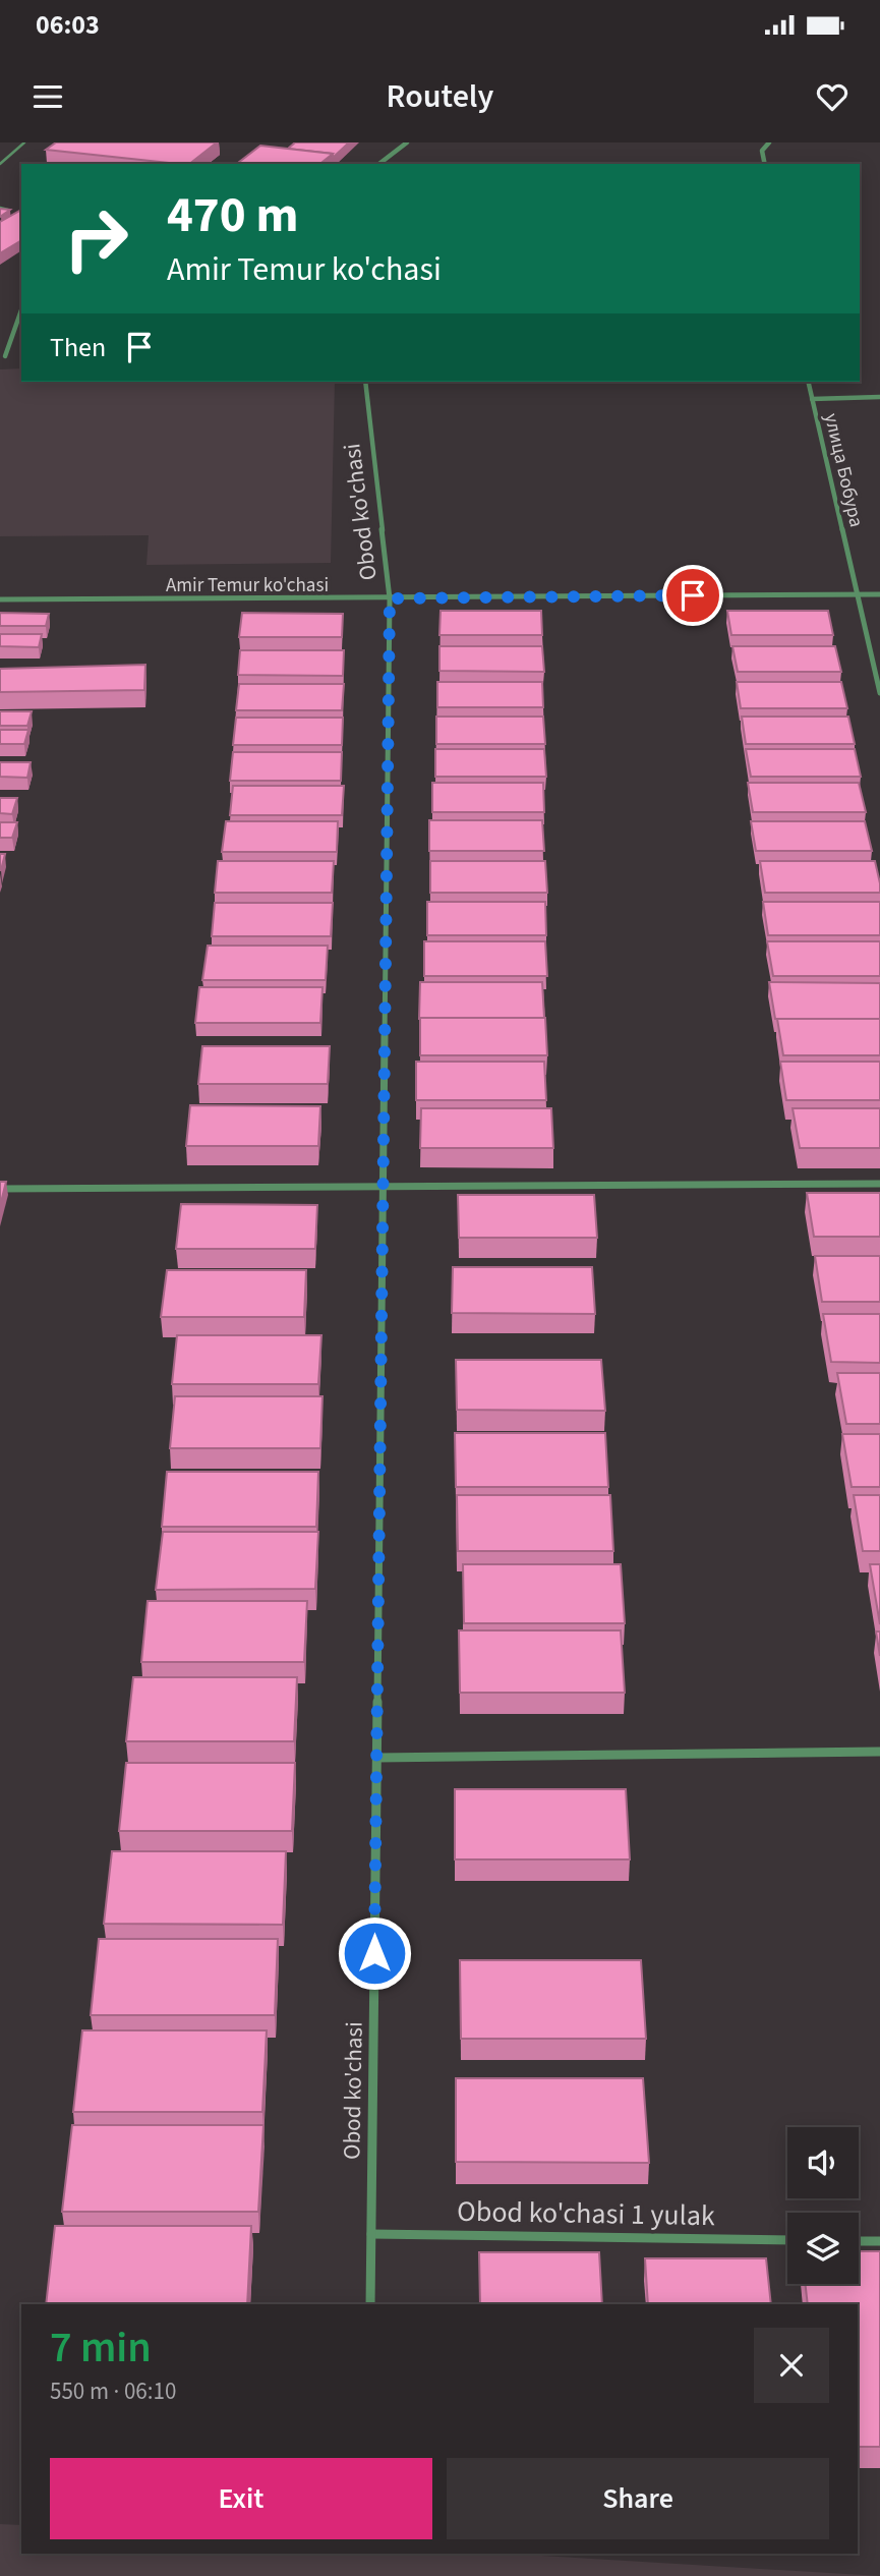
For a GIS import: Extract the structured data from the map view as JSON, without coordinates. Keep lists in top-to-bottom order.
{
  "streets": {
    "street": [
      "улица Бобура",
      "Obod ko'chasi",
      "Amir Temur ko'chasi",
      "Obod ko'chasi 1 yulak"
    ]
  },
  "crossings": [
    ["улица Бобура", "Amir Temur ko'chasi"],
    ["Obod ko'chasi", "Amir Temur ko'chasi"],
    ["Obod ko'chasi", "Obod ko'chasi 1 yulak"]
  ],
  "page": {
    "status": "06:03",
    "header": "Routely",
    "turn": ["470 m", "Amir Temur ko'chasi"],
    "then": "Then",
    "heading": ["7 min", "550 m · 06:10"],
    "buttons": ["Exit", "Share"]
  }
}
